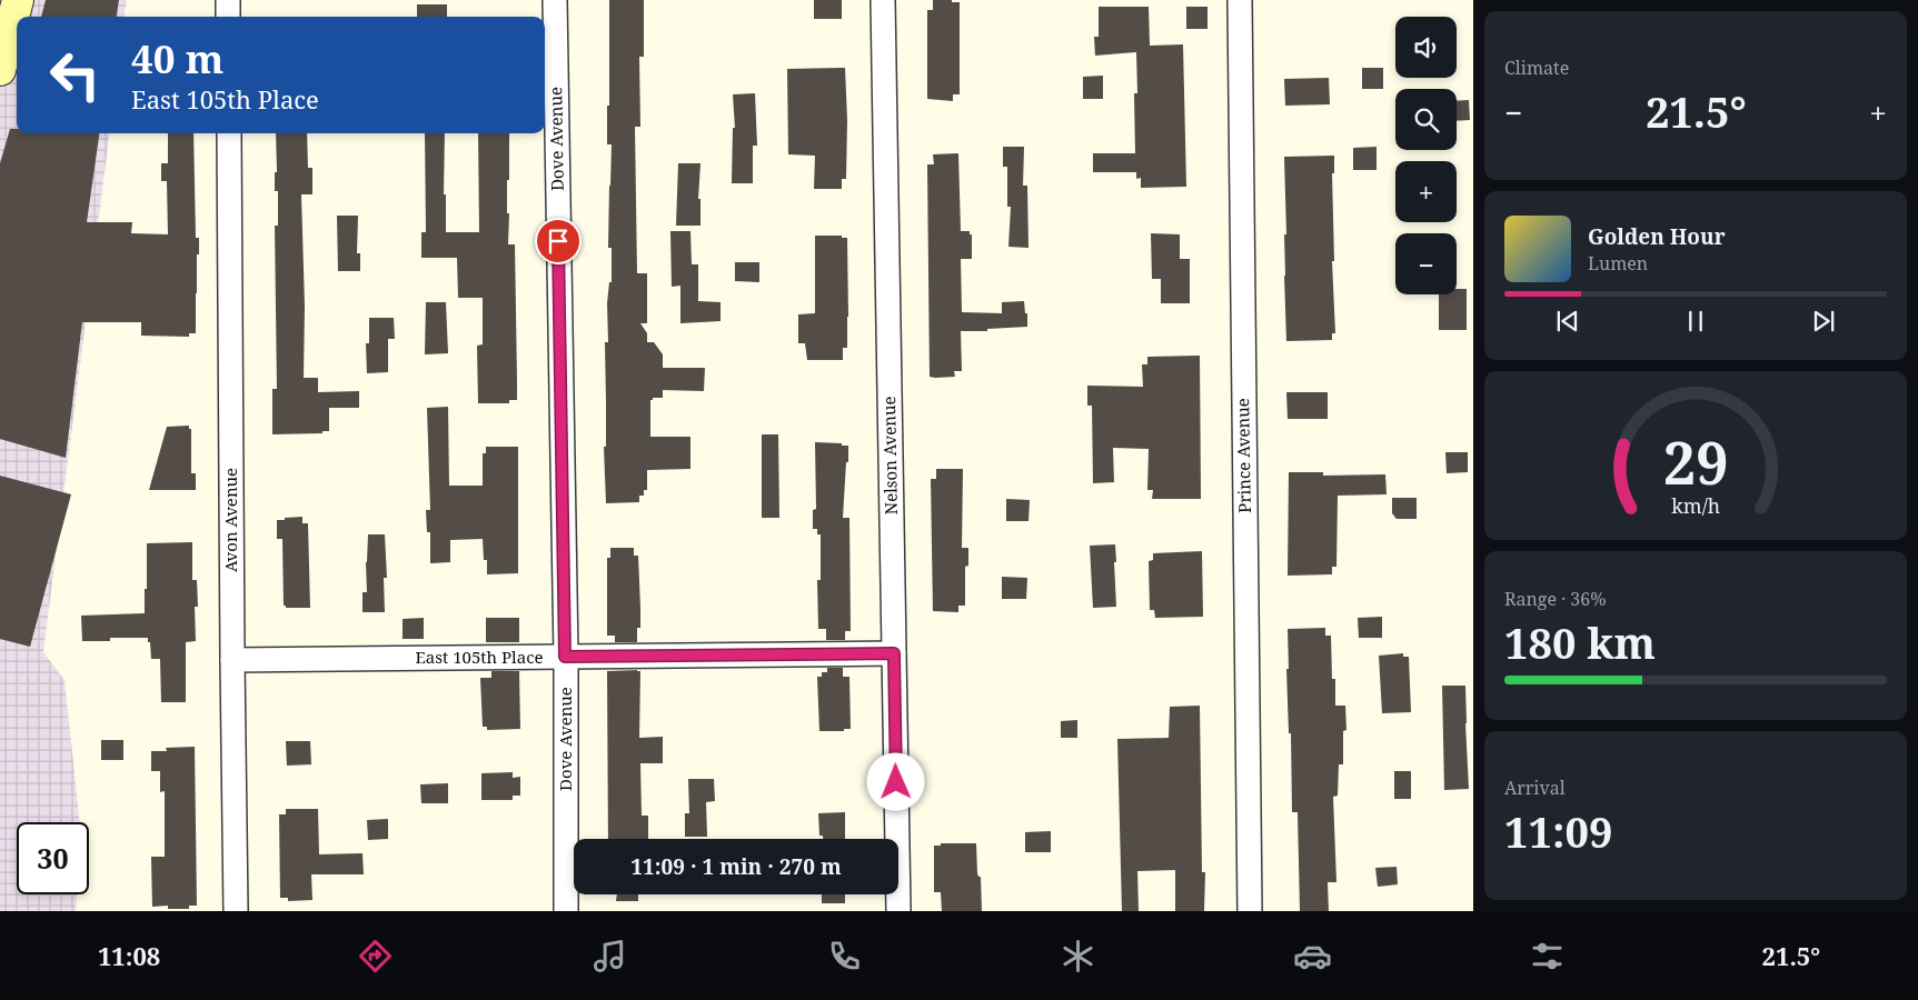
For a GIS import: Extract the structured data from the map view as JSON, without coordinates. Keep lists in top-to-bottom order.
{
  "streets": {
    "street": [
      "Dove Avenue",
      "Nelson Avenue",
      "Prince Avenue",
      "Avon Avenue",
      "East 105th Place"
    ]
  },
  "crossings": [
    ["Dove Avenue", "East 105th Place"],
    ["Nelson Avenue", "East 105th Place"],
    ["Avon Avenue", "East 105th Place"]
  ],
  "page": {
    "tile": [
      "Climate",
      ["Range · 36%", "180 km"],
      ["Arrival", "11:09"]
    ],
    "map_buttons": ["+", "−"],
    "turn": ["40 m", "East 105th Place"],
    "heat": ["−", "21.5°", "+"],
    "song": ["Golden Hour", "Lumen"],
    "limit": "30",
    "trip": "11:09 · 1 min · 270 m",
    "tabs": ["11:08", "21.5°"],
    "gauge": ["29", "km/h"]
  }
}
